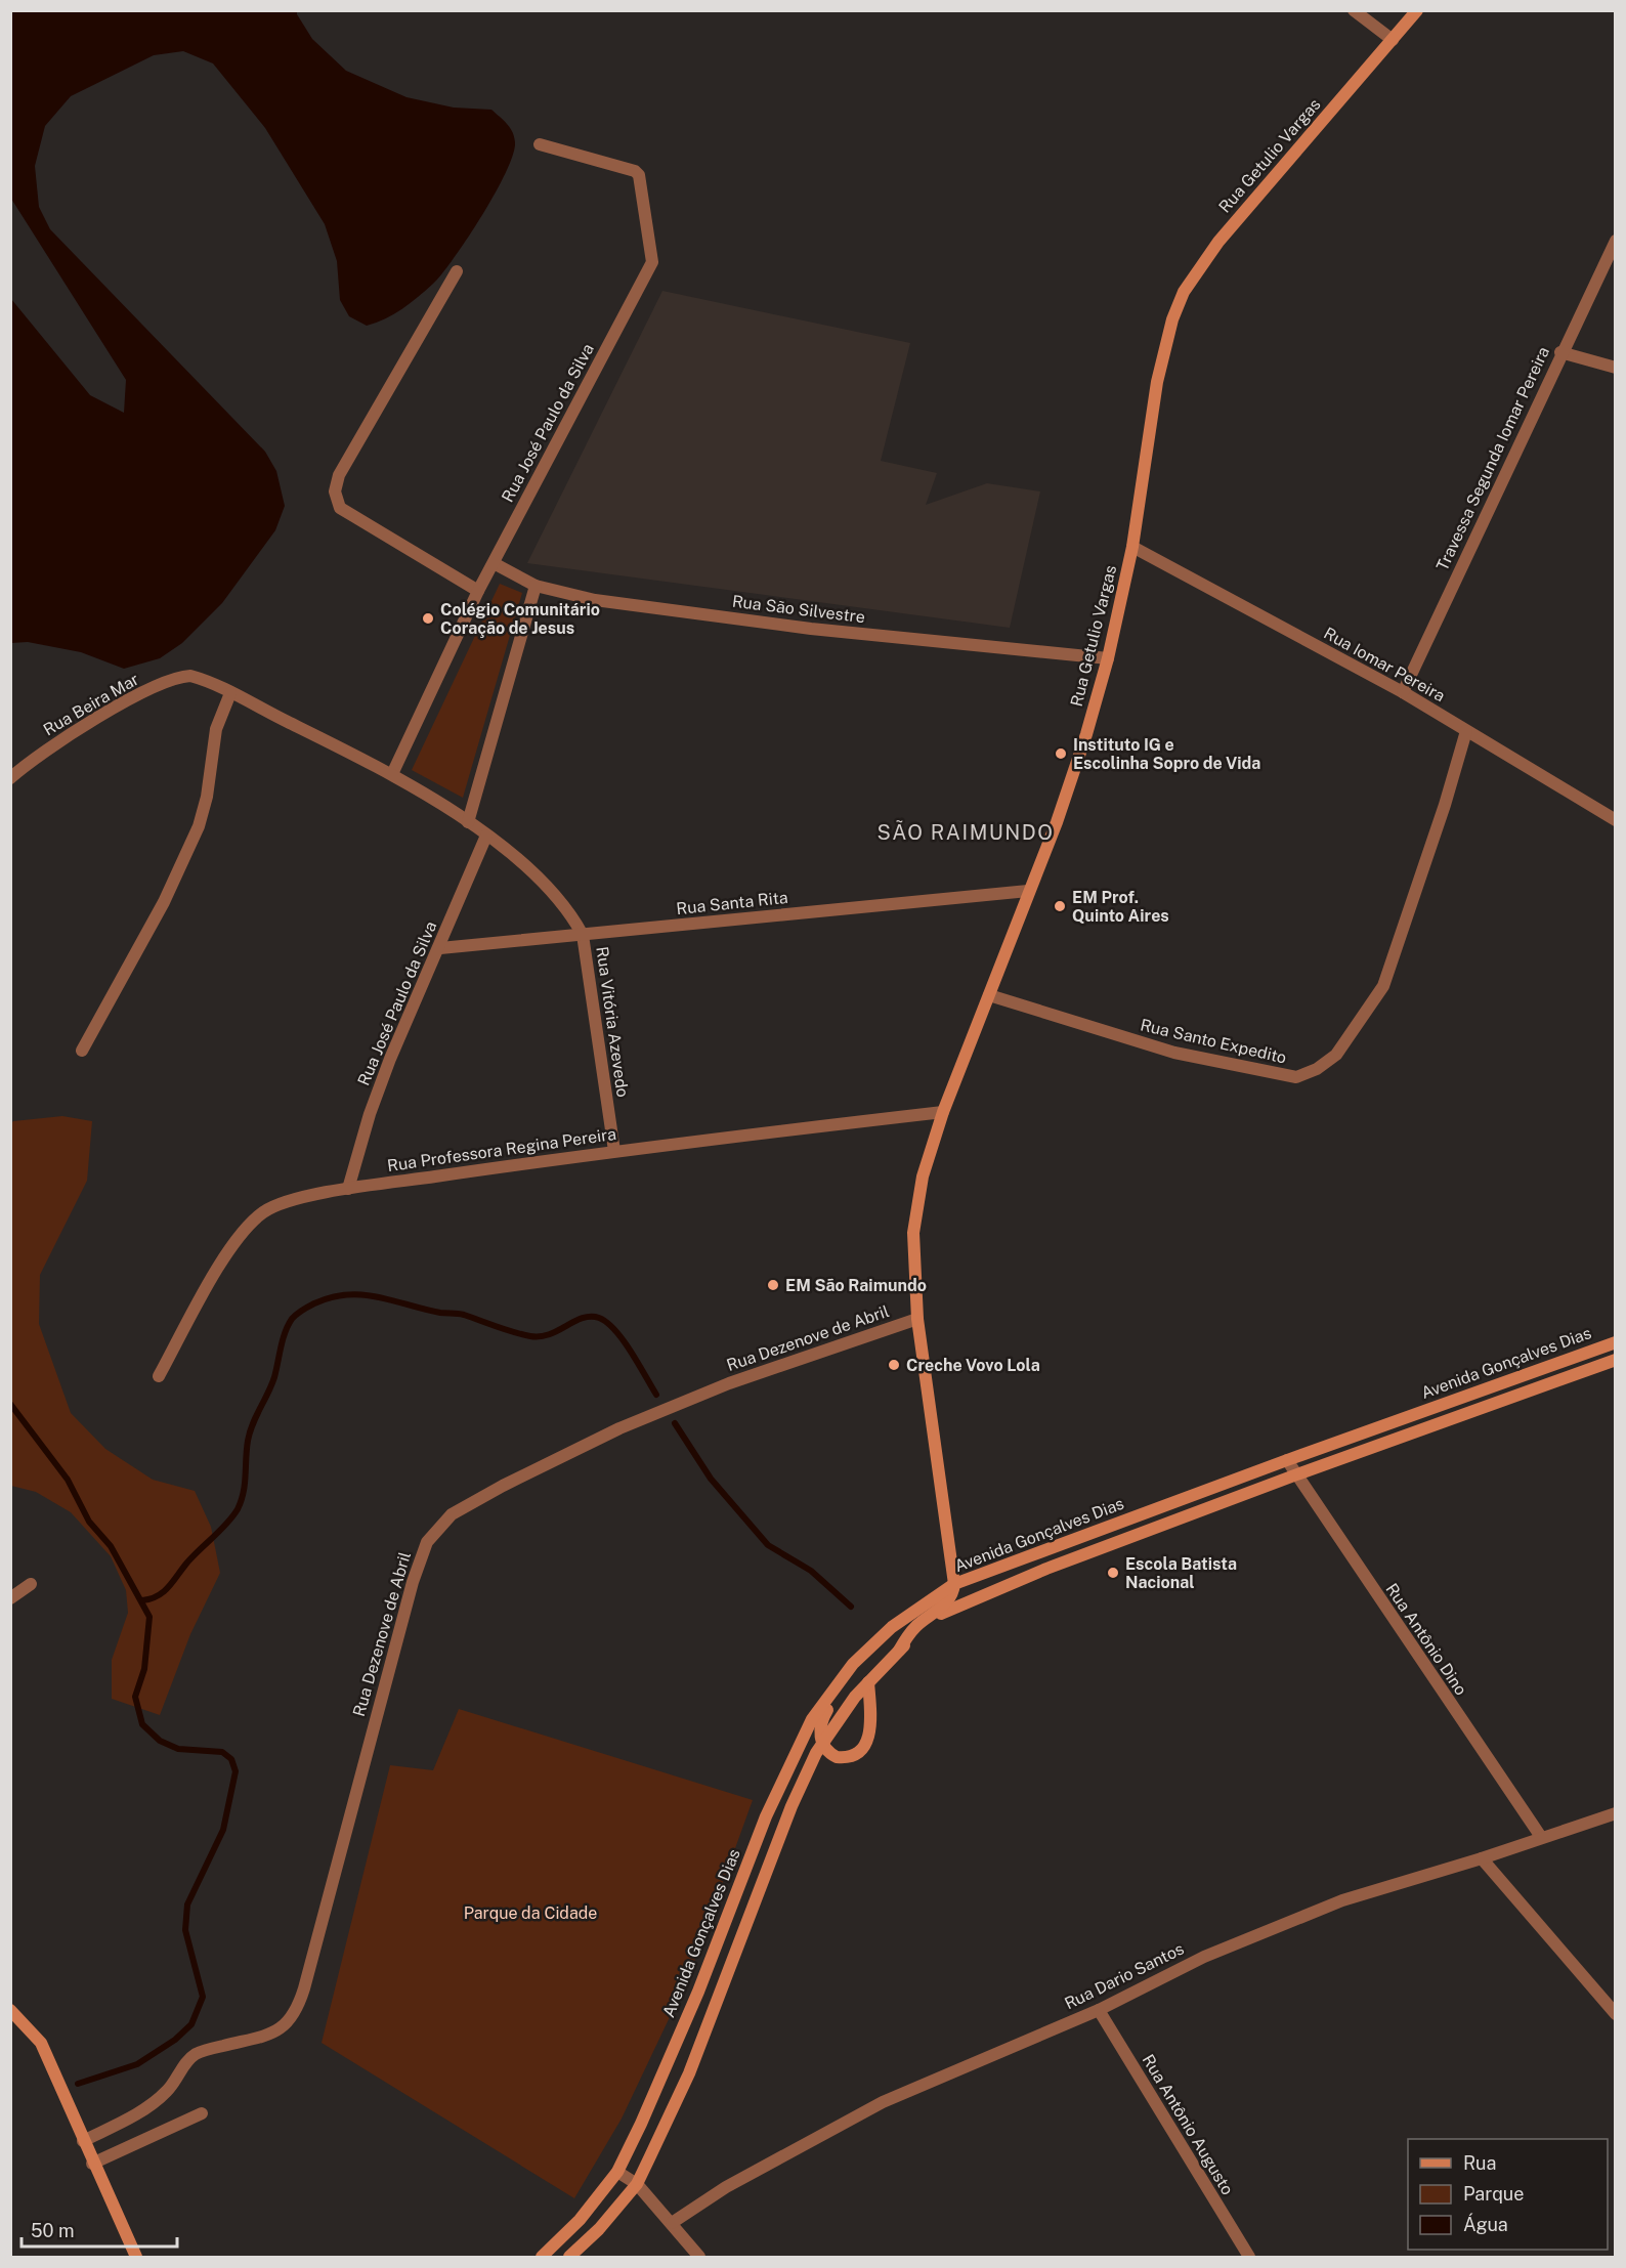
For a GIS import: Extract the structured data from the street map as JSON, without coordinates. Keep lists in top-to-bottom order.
{
  "streets": {
    "main road": ["Rua Getulio Vargas", "Avenida Gonçalves Dias"],
    "street": [
      "Rua José Paulo da Silva",
      "Travessa Segunda Iomar Pereira",
      "Rua São Silvestre",
      "Rua Iomar Pereira",
      "Rua Beira Mar",
      "Rua Santa Rita",
      "Rua Vitória Azevedo",
      "Rua Santo Expedito",
      "Rua Professora Regina Pereira",
      "Rua Dezenove de Abril",
      "Rua Antônio Dino",
      "Rua Dario Santos",
      "Rua Antônio Augusto"
    ]
  },
  "crossings": [
    ["Rua Getulio Vargas", "Rua São Silvestre"],
    ["Rua Getulio Vargas", "Rua Iomar Pereira"],
    ["Rua Getulio Vargas", "Rua Santa Rita"],
    ["Rua Getulio Vargas", "Rua Santo Expedito"],
    ["Rua Getulio Vargas", "Rua Professora Regina Pereira"],
    ["Rua Getulio Vargas", "Rua Dezenove de Abril"],
    ["Rua Getulio Vargas", "Avenida Gonçalves Dias"],
    ["Rua José Paulo da Silva", "Rua São Silvestre"],
    ["Rua José Paulo da Silva", "Rua Santa Rita"],
    ["Rua José Paulo da Silva", "Rua Professora Regina Pereira"],
    ["Travessa Segunda Iomar Pereira", "Rua Iomar Pereira"],
    ["Rua Iomar Pereira", "Rua Santo Expedito"],
    ["Rua Santa Rita", "Rua Vitória Azevedo"],
    ["Rua Vitória Azevedo", "Rua Professora Regina Pereira"],
    ["Avenida Gonçalves Dias", "Rua Antônio Dino"],
    ["Rua Antônio Dino", "Rua Dario Santos"],
    ["Rua Dario Santos", "Rua Antônio Augusto"]
  ],
  "districts": ["SÃO RAIMUNDO"],
  "parks": ["Parque da Cidade"],
  "places": [
    "Colégio Comunitário Coração de Jesus",
    "Instituto IG e Escolinha Sopro de Vida",
    "EM Prof. Quinto Aires",
    "EM São Raimundo",
    "Creche Vovo Lola",
    "Escola Batista Nacional"
  ],
  "legend": ["Rua", "Parque", "Água"],
  "scale_bar": "50 m"
}
